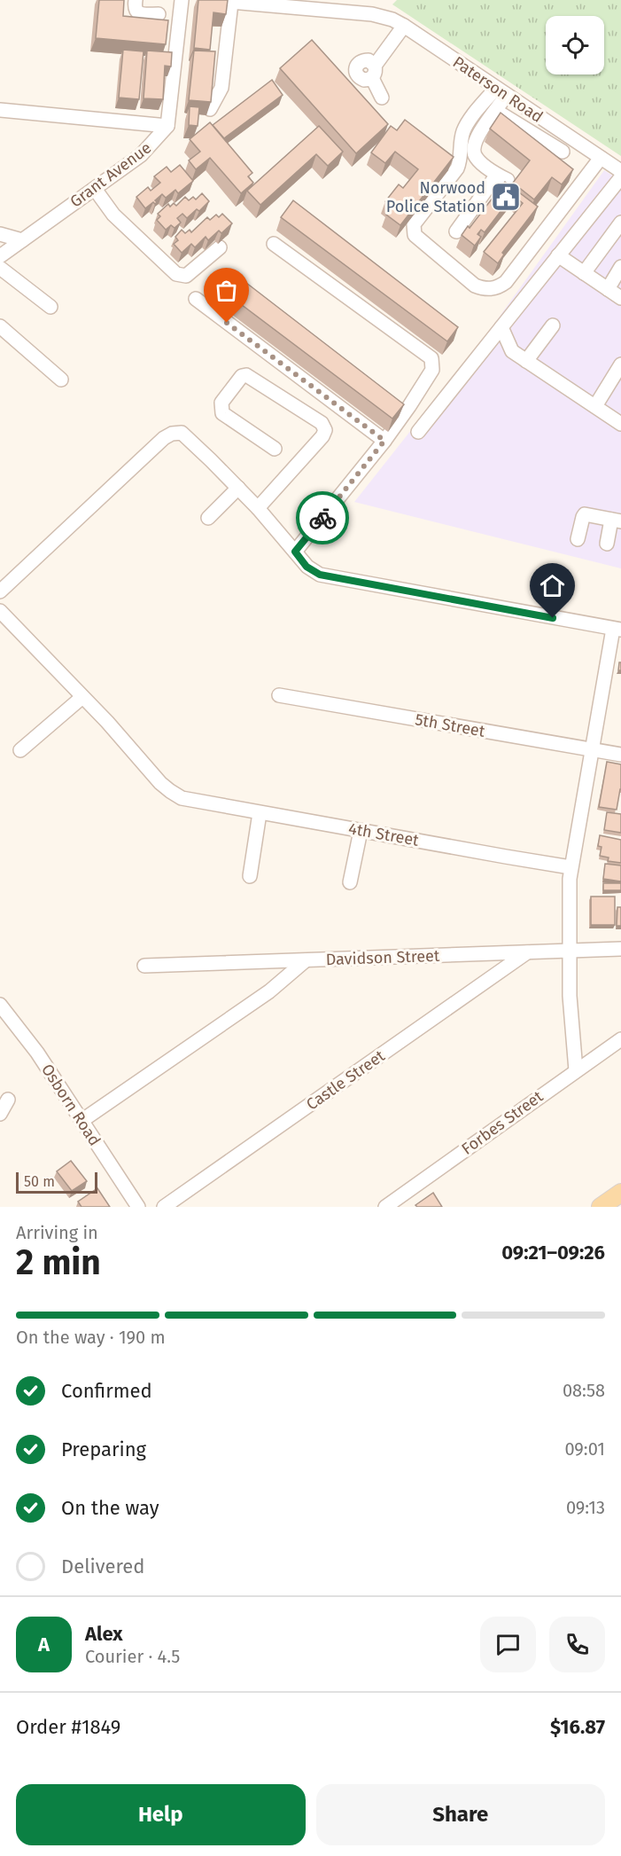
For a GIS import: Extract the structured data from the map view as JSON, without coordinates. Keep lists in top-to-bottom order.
{
  "streets": {
    "street": [
      "Paterson Road",
      "Grant Avenue",
      "5th Street",
      "4th Street",
      "Davidson Street",
      "Castle Street",
      "Osborn Road",
      "Forbes Street"
    ]
  },
  "crossings": [
    ["Davidson Street", "Castle Street"]
  ],
  "places": {
    "public building": ["Norwood Police Station"]
  },
  "scale_bar": "50 m",
  "page": {
    "scale": "50 m",
    "heading": ["2 min", "Arriving in", "09:21–09:26"],
    "panel": [
      "Alex",
      "Courier · 4.5",
      "Order #1849",
      "$16.87"
    ],
    "bar": "On the way · 190 m",
    "list": [
      ["Confirmed", "08:58"],
      ["Preparing", "09:01"],
      ["On the way", "09:13"],
      "Delivered"
    ],
    "round": "A",
    "buttons": ["Help", "Share"]
  }
}
